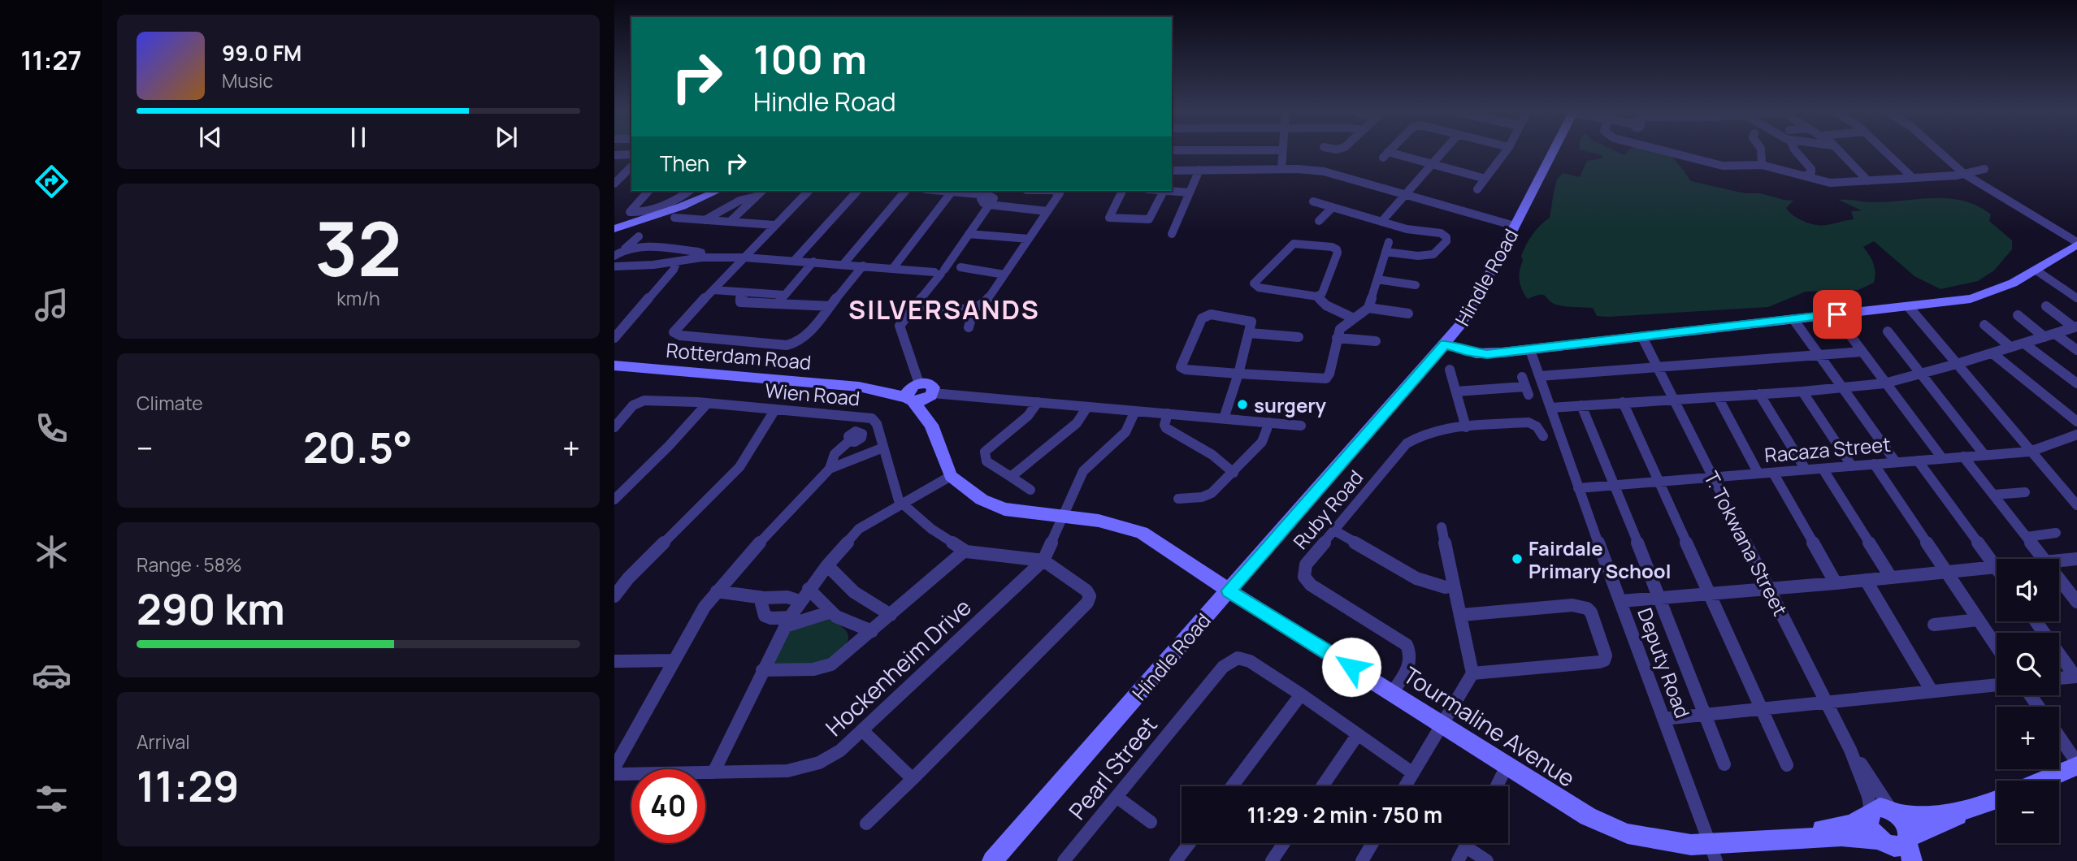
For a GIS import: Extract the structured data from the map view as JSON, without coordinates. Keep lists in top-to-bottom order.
{
  "streets": {
    "street": [
      "Hindle Road",
      "Rotterdam Road",
      "Wien Road",
      "Racaza Street",
      "Ruby Road",
      "T. Tokwana Street",
      "Deputy Road",
      "Hockenheim Drive",
      "Tourmaline Avenue",
      "Pearl Street"
    ]
  },
  "crossings": [
    ["Hindle Road", "Tourmaline Avenue"],
    ["Racaza Street", "T. Tokwana Street"],
    ["Racaza Street", "Deputy Road"],
    ["Ruby Road", "Tourmaline Avenue"],
    ["Deputy Road", "Tourmaline Avenue"],
    ["Hockenheim Drive", "Tourmaline Avenue"]
  ],
  "districts": ["SILVERSANDS"],
  "places": ["surgery", "Fairdale Primary School"],
  "page": {
    "tabs": "11:27",
    "turn": ["100 m", "Hindle Road"],
    "song": ["99.0 FM", "Music"],
    "then": "Then",
    "tile": [
      ["32", "km/h"],
      "Climate",
      ["Range · 58%", "290 km"],
      ["Arrival", "11:29"]
    ],
    "heat": ["−", "20.5°", "+"],
    "map_buttons": ["+", "−"],
    "limit": "40",
    "trip": "11:29 · 2 min · 750 m"
  }
}
